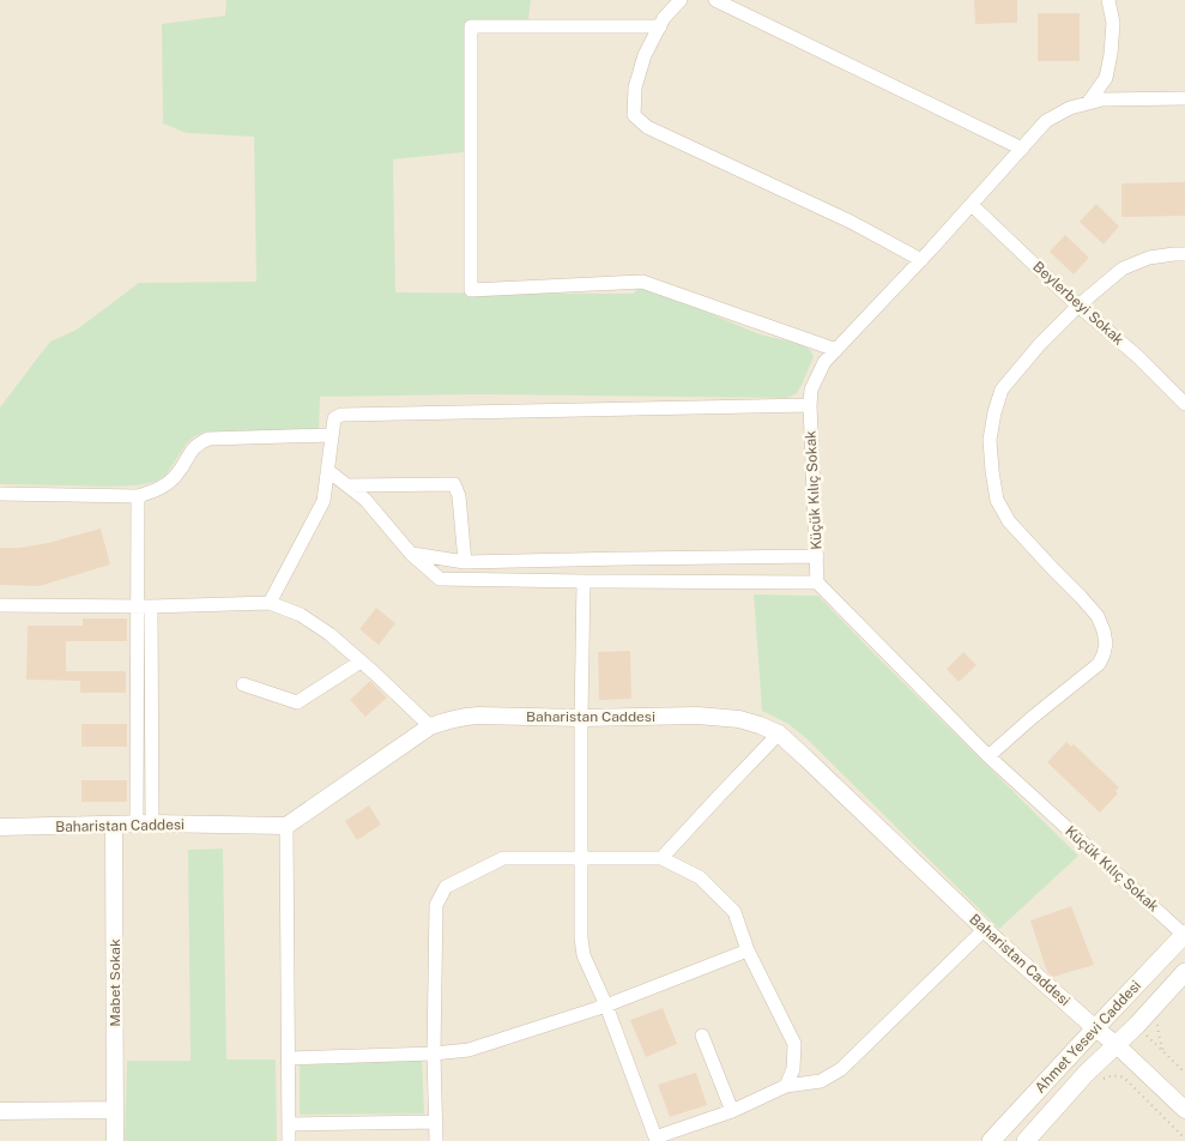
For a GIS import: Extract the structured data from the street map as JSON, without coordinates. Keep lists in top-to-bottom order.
{
  "streets": {
    "main road": ["Ahmet Yesevi Caddesi"],
    "street": [
      "Beylerbeyi Sokak",
      "Küçük Kılıç Sokak",
      "Baharistan Caddesi",
      "Mabet Sokak"
    ]
  },
  "crossings": [
    ["Beylerbeyi Sokak", "Küçük Kılıç Sokak"],
    ["Küçük Kılıç Sokak", "Ahmet Yesevi Caddesi"],
    ["Baharistan Caddesi", "Mabet Sokak"],
    ["Baharistan Caddesi", "Ahmet Yesevi Caddesi"]
  ]
}
